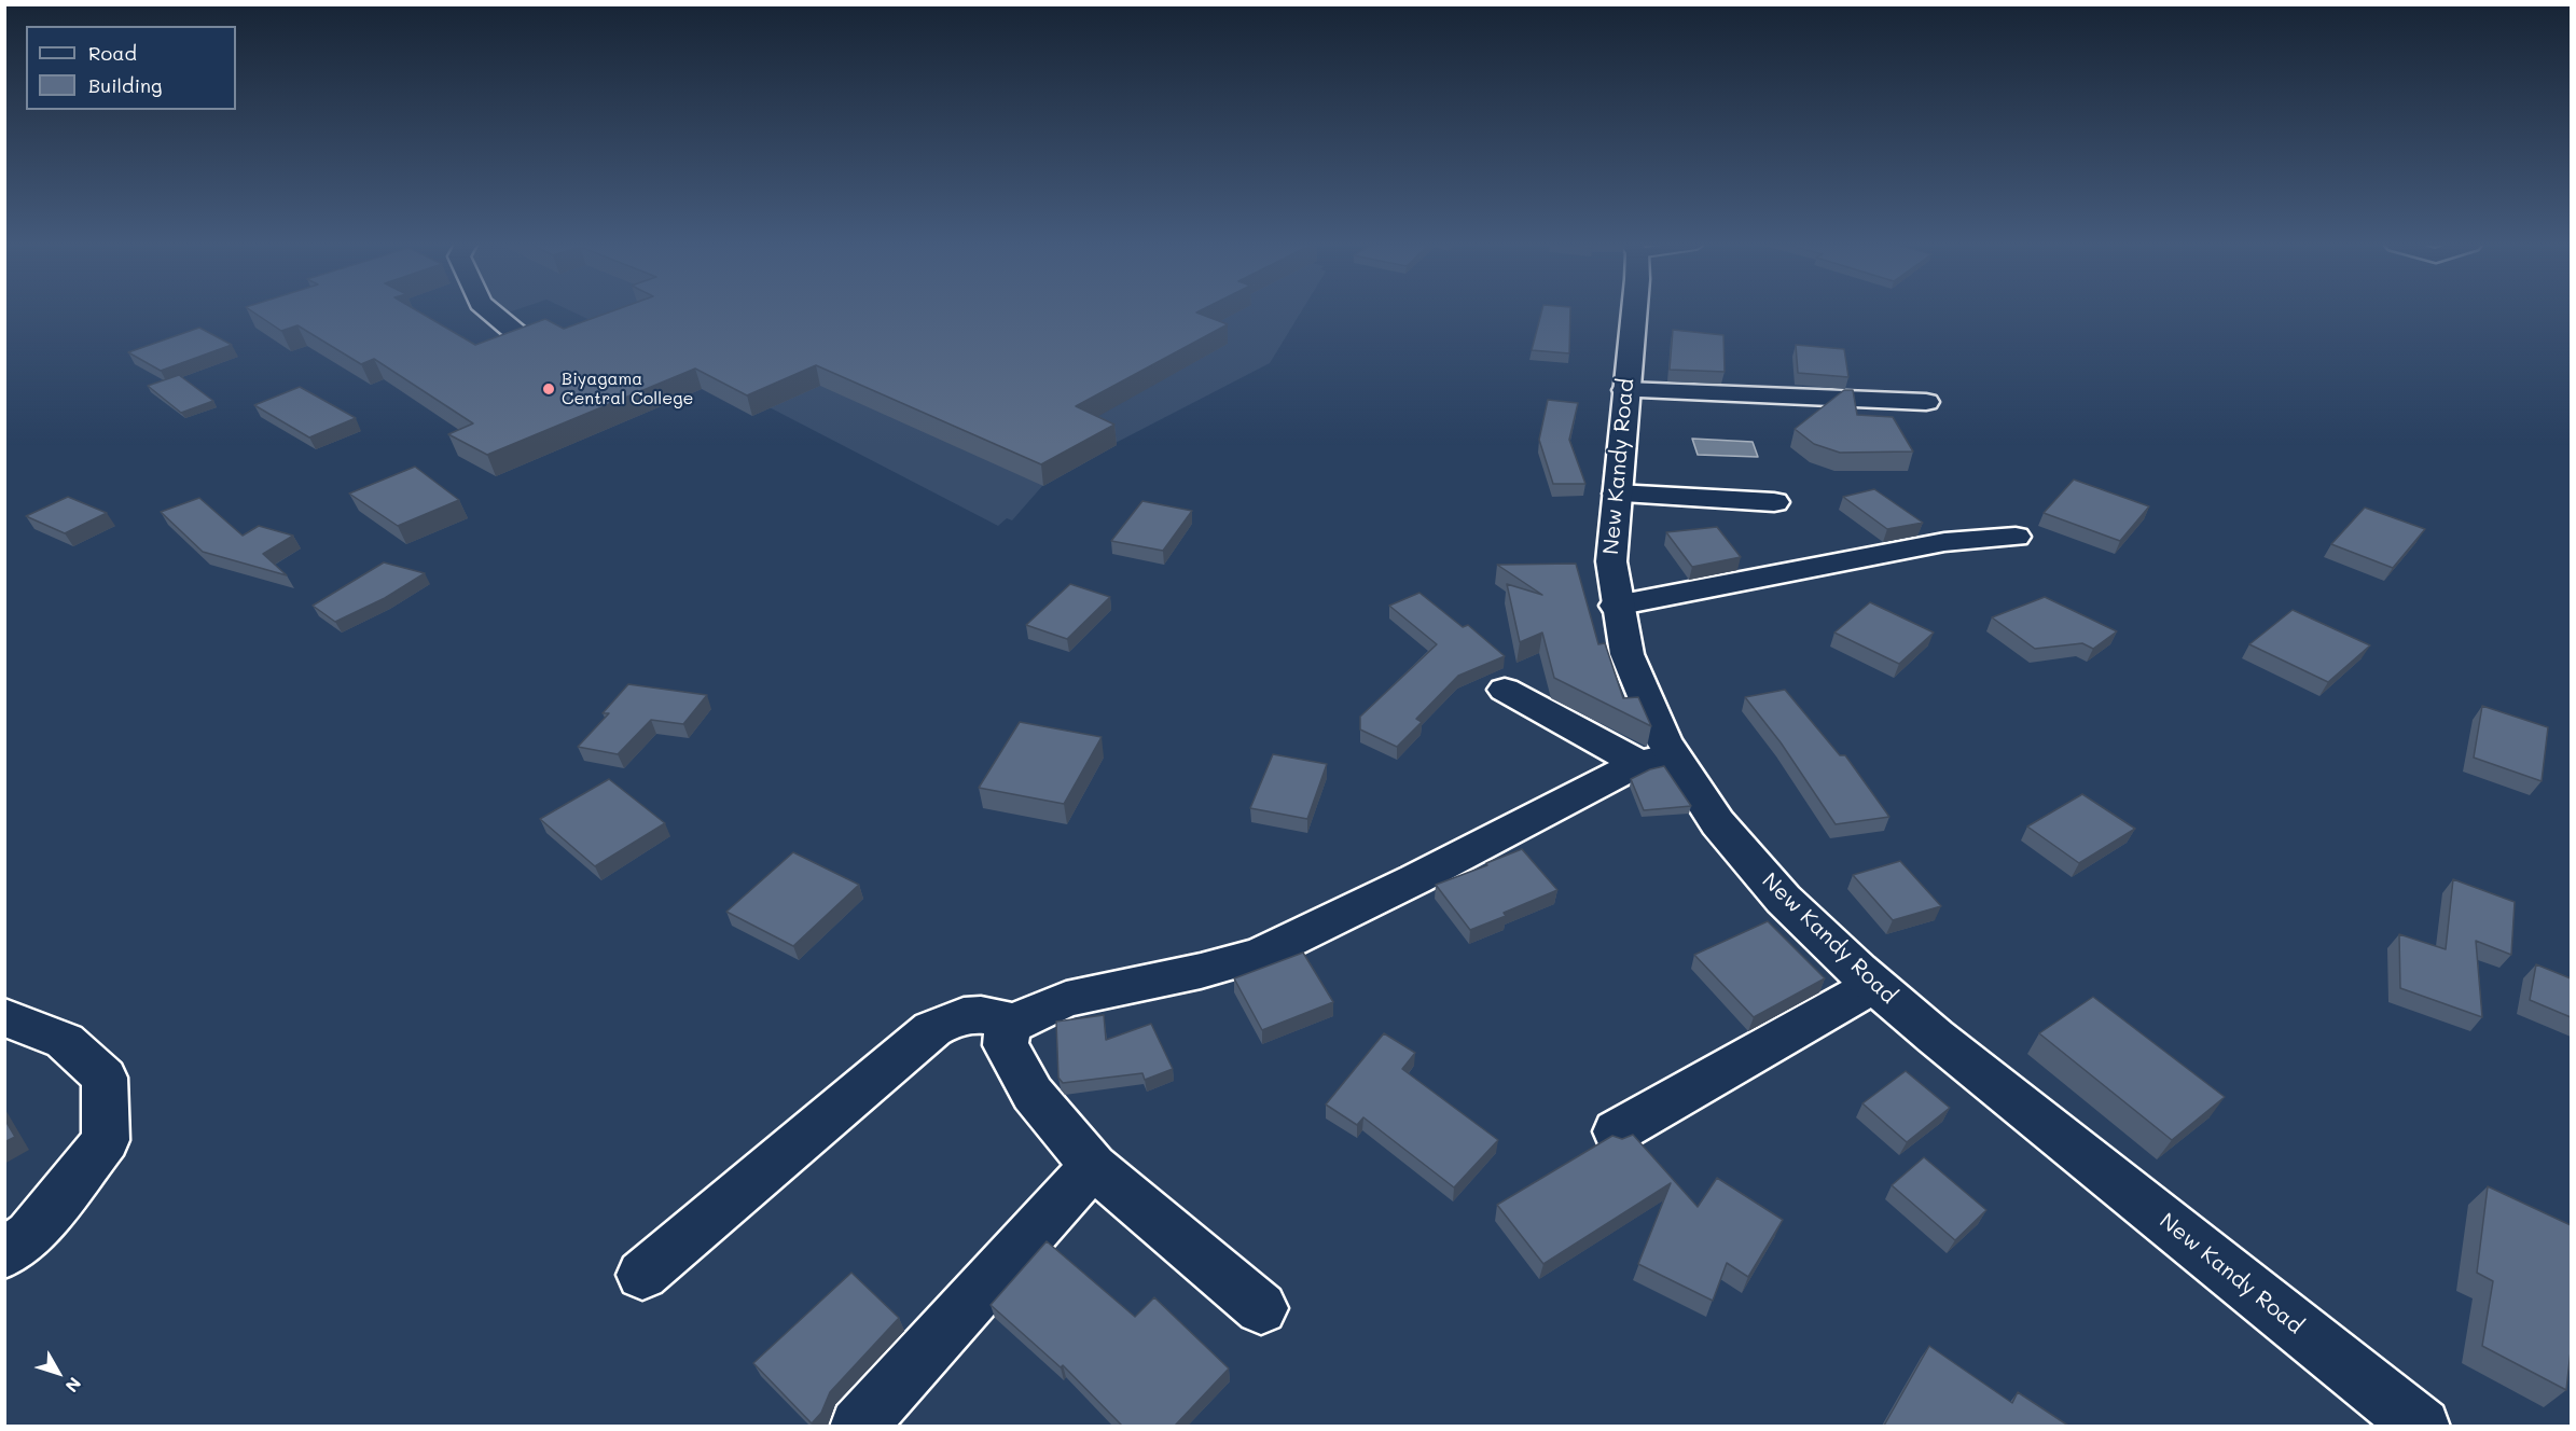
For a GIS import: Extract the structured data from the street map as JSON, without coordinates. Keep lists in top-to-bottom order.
{
  "streets": {
    "street": ["New Kandy Road"]
  },
  "places": ["Biyagama Central College"],
  "legend": ["Road", "Building"],
  "north": "bottom right"
}
